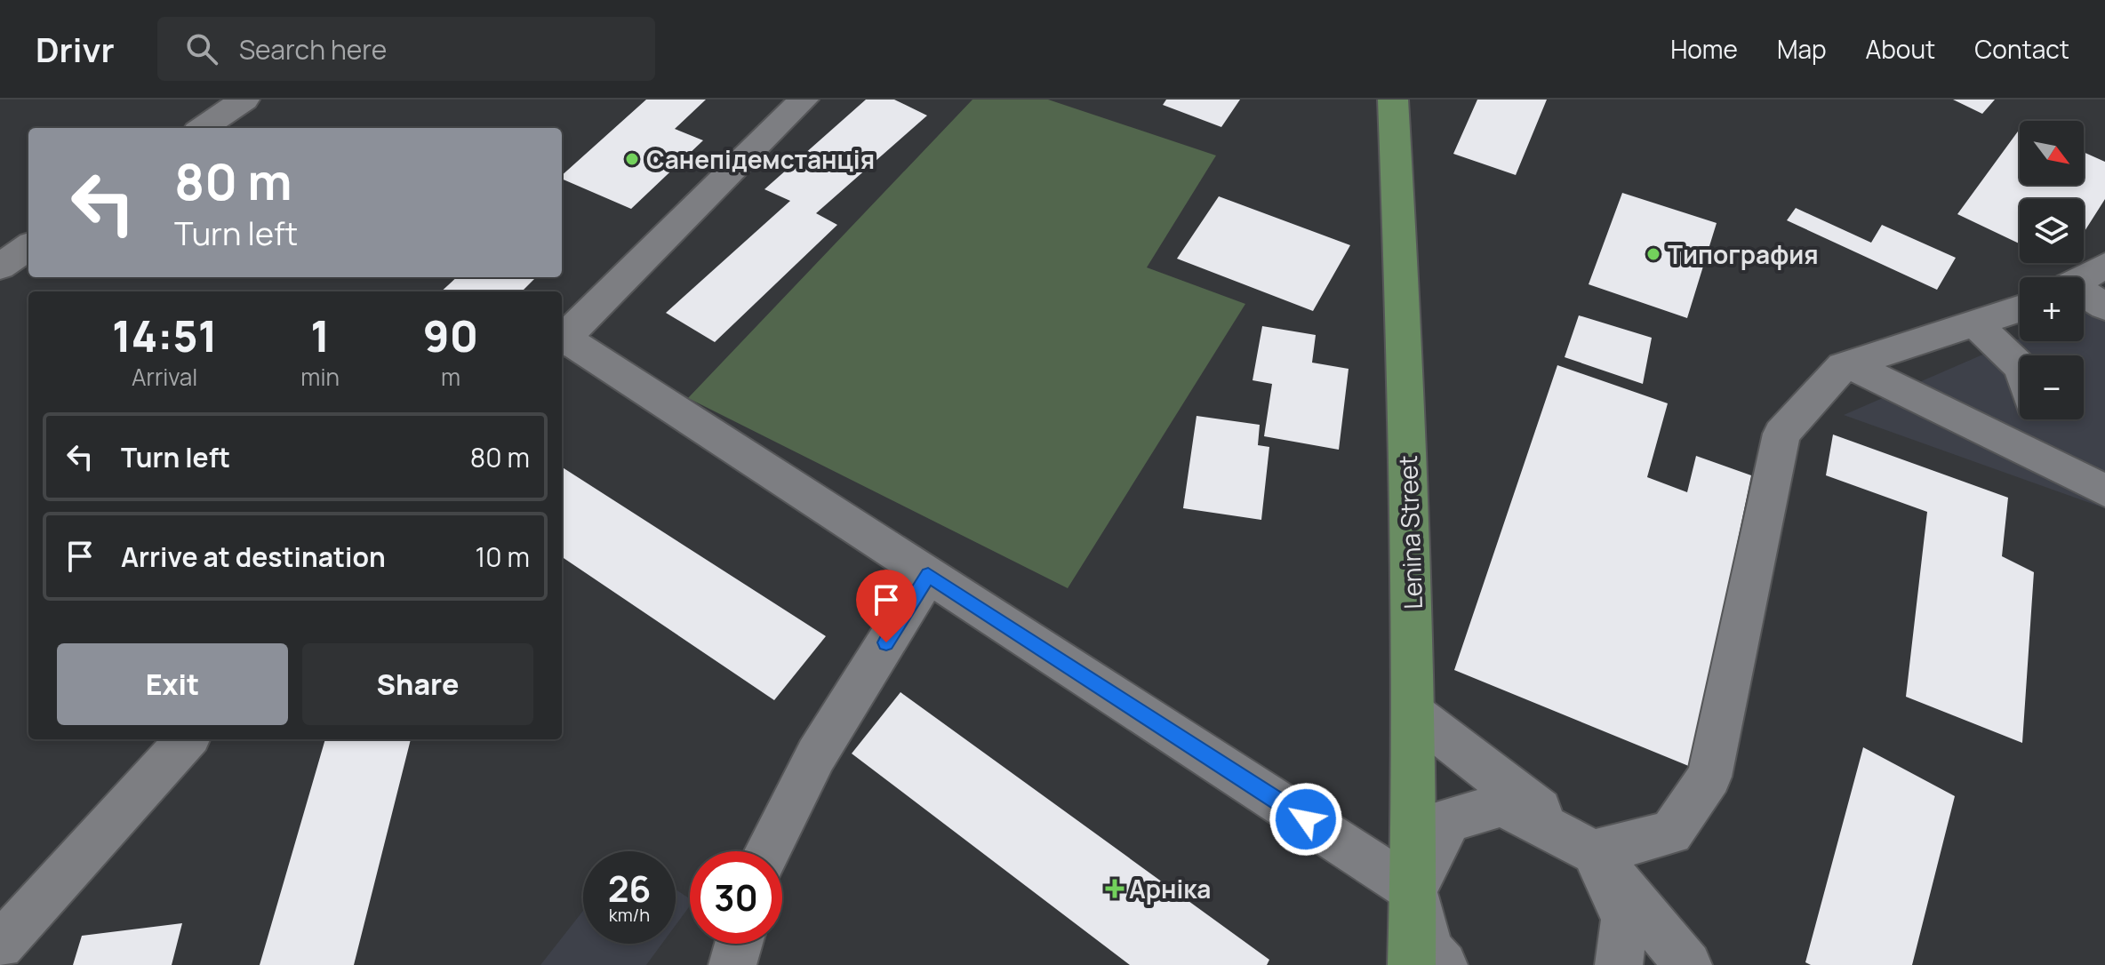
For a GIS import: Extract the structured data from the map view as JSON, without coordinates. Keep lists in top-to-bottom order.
{
  "streets": {
    "main road": ["Lenina Street"]
  },
  "places": {
    "other": ["Санепідемстанція", "Типография"],
    "health": ["Арніка"]
  },
  "north": "bottom right",
  "page": {
    "header": "Drivr",
    "search": "Search here",
    "nav": [
      "Home",
      "Map",
      "About",
      "Contact"
    ],
    "map_buttons": ["+", "−"],
    "turn": ["80 m", "Turn left"],
    "eta": [
      "14:51",
      "Arrival",
      "1",
      "min",
      "90",
      "m"
    ],
    "list": [
      {
        "name": "Turn left",
        "value": "80 m"
      },
      {
        "name": "Arrive at destination",
        "value": "10 m"
      }
    ],
    "buttons": ["Exit", "Share"],
    "speed": "26 km/h",
    "limit": "30"
  }
}
